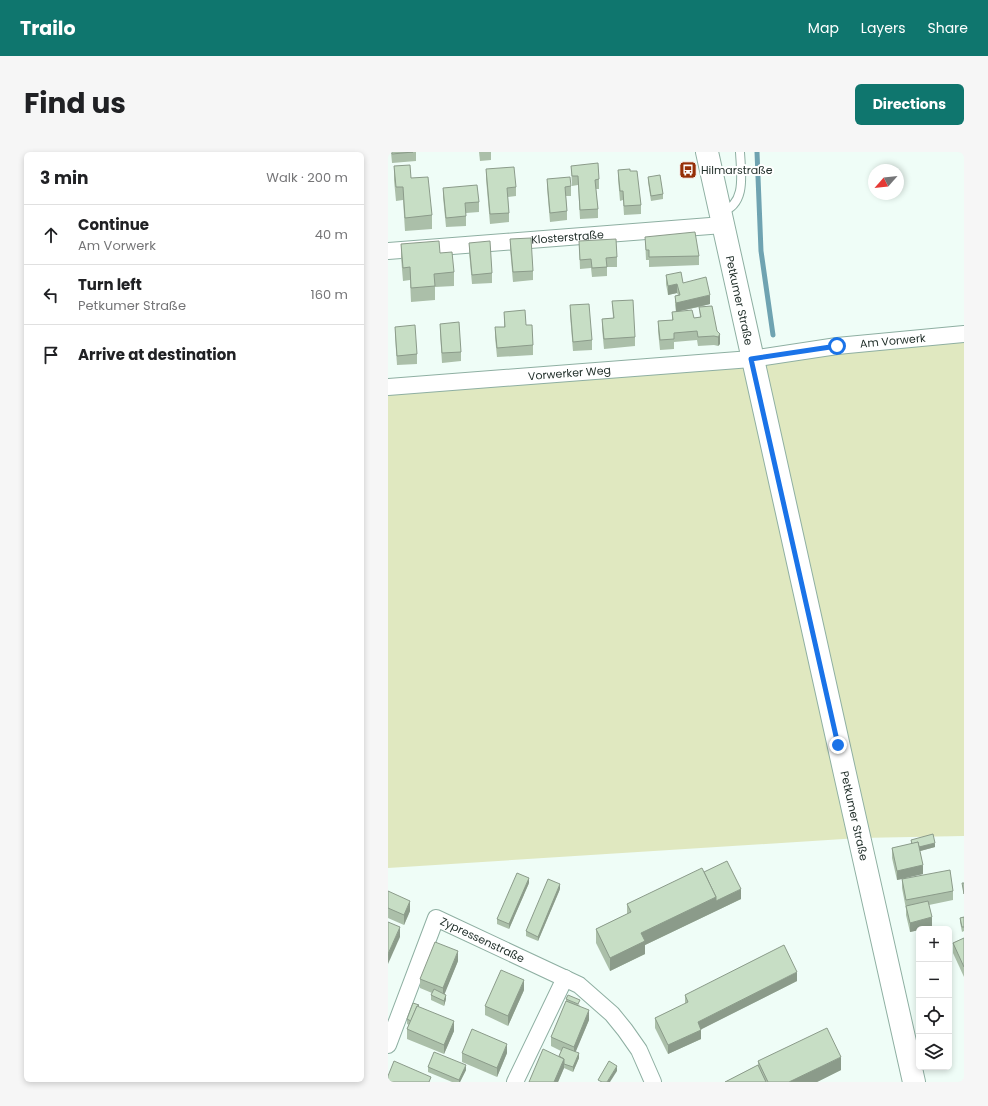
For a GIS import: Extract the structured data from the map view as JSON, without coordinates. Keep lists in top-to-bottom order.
{
  "streets": {
    "main road": ["Petkumer Straße"],
    "street": [
      "Klosterstraße",
      "Am Vorwerk",
      "Vorwerker Weg",
      "Zypressenstraße"
    ]
  },
  "crossings": [
    ["Klosterstraße", "Petkumer Straße"],
    ["Petkumer Straße", "Am Vorwerk"],
    ["Petkumer Straße", "Vorwerker Weg"],
    ["Am Vorwerk", "Vorwerker Weg"]
  ],
  "places": {
    "bus stop": ["Hilmarstraße"]
  },
  "north": "bottom left",
  "page": {
    "header": "Trailo",
    "nav": ["Map", "Layers", "Share"],
    "title": "Find us",
    "buttons": "Directions",
    "heading": ["3 min", "Walk · 200 m"],
    "list": [
      ["Continue", "Am Vorwerk", "40 m"],
      ["Turn left", "Petkumer Straße", "160 m"],
      "Arrive at destination"
    ],
    "map_buttons": ["+", "−"]
  }
}
